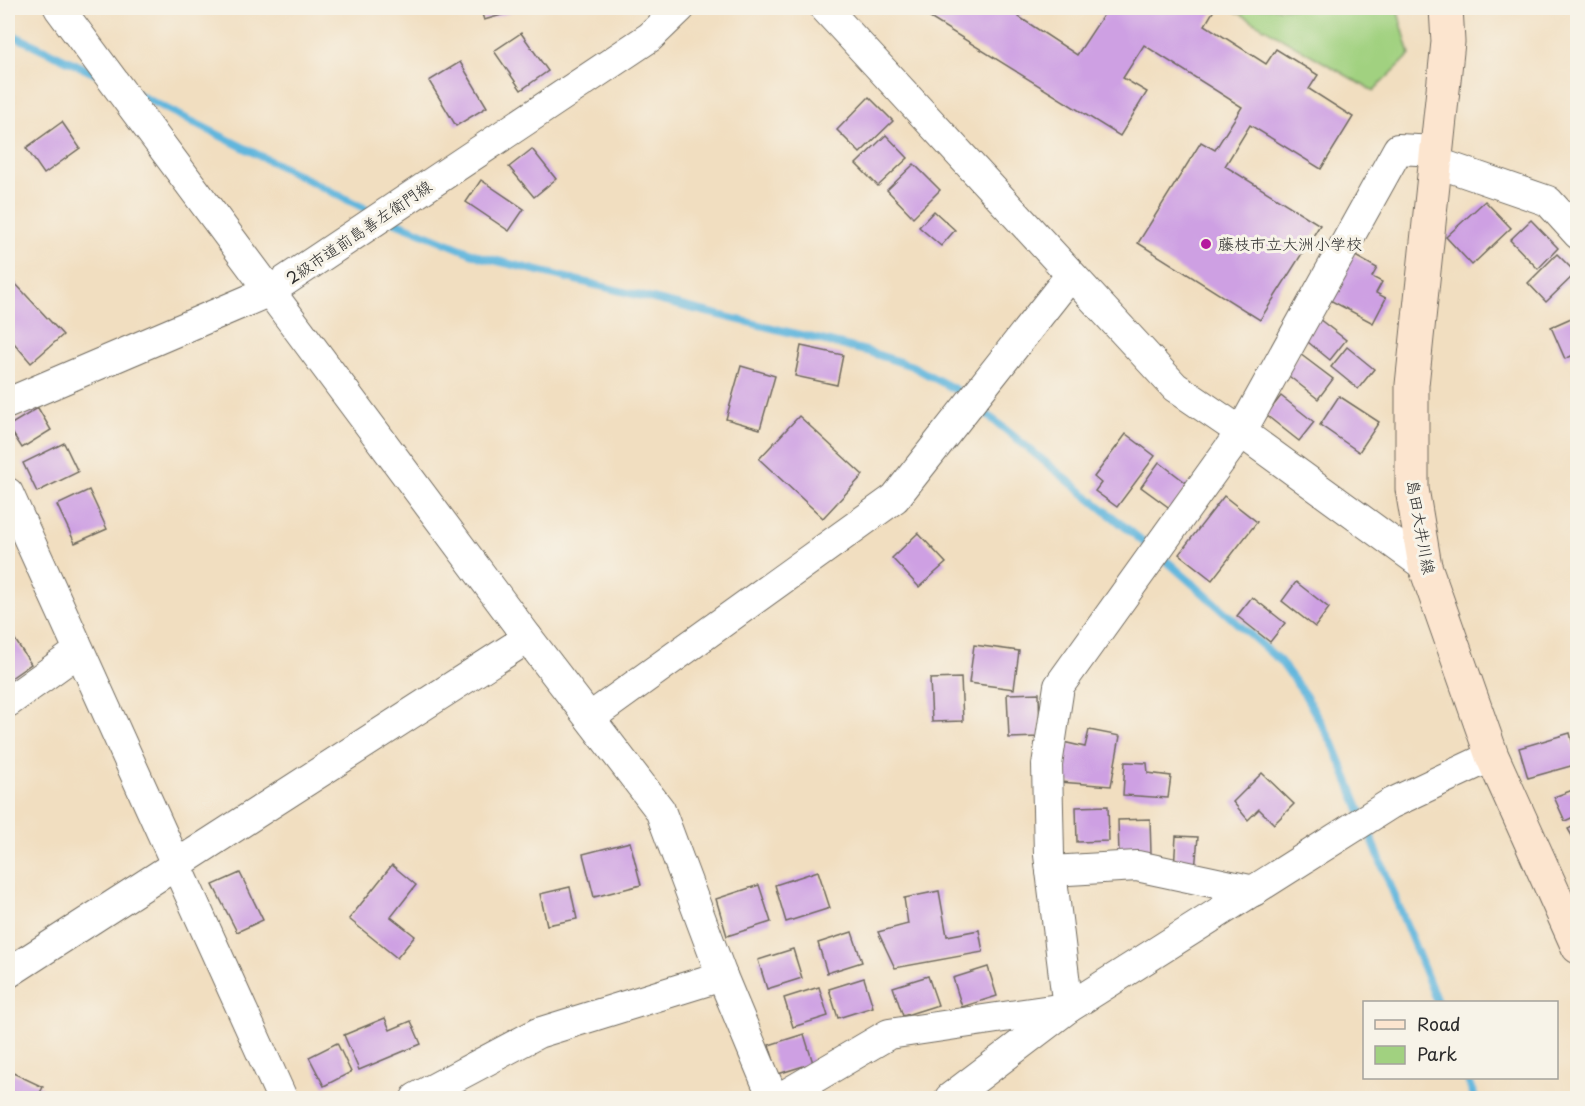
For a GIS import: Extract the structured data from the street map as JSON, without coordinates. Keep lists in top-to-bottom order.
{
  "streets": {
    "main road": ["島田大井川線"],
    "street": ["2級市道前島善左衛門線"]
  },
  "places": ["藤枝市立大洲小学校"],
  "legend": ["Road", "Park"]
}
